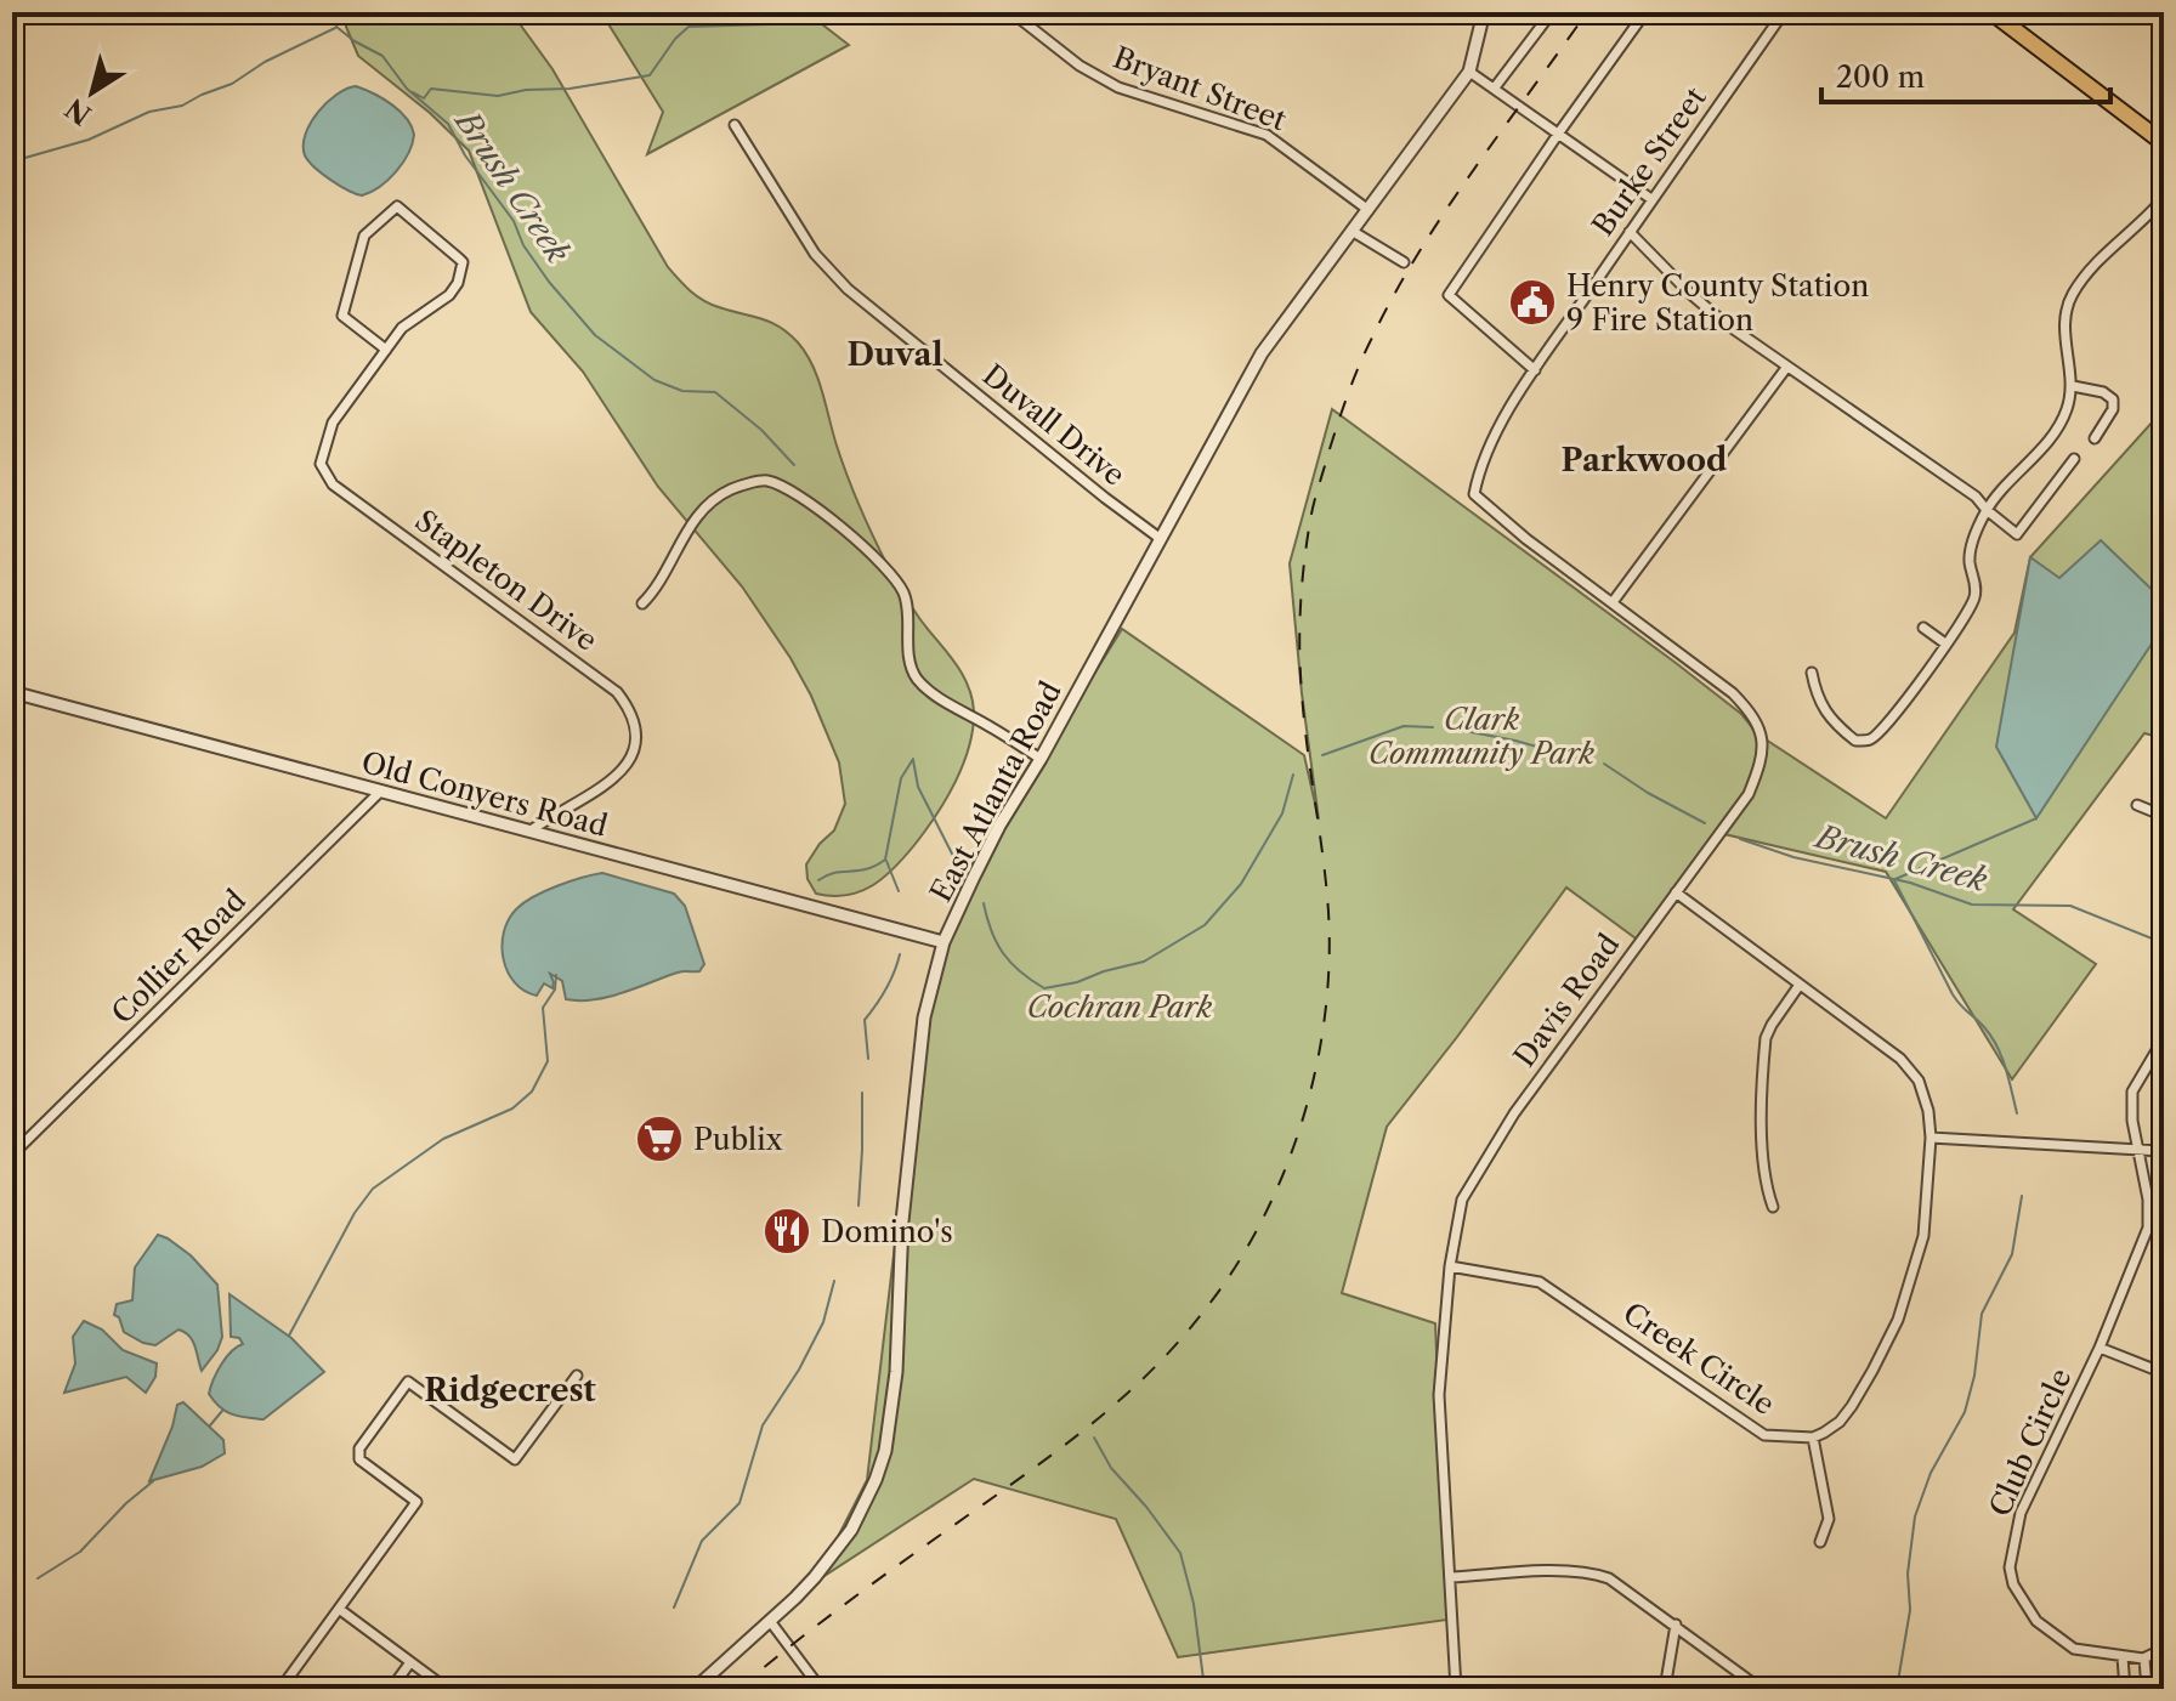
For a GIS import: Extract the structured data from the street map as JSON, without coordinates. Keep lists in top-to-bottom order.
{
  "streets": {
    "street": [
      "Bryant Street",
      "Burke Street",
      "Duvall Drive",
      "Stapleton Drive",
      "East Atlanta Road",
      "Old Conyers Road",
      "Collier Road",
      "Davis Road",
      "Creek Circle",
      "Club Circle"
    ]
  },
  "crossings": [
    ["Bryant Street", "East Atlanta Road"],
    ["Burke Street", "Davis Road"],
    ["Duvall Drive", "East Atlanta Road"],
    ["Stapleton Drive", "Old Conyers Road"],
    ["East Atlanta Road", "Old Conyers Road"],
    ["Old Conyers Road", "Collier Road"],
    ["Davis Road", "Creek Circle"]
  ],
  "districts": ["Duval", "Parkwood", "Ridgecrest"],
  "water": ["Brush Creek"],
  "parks": ["Clark Community Park", "Cochran Park"],
  "places": {
    "public building": ["Henry County Station 9 Fire Station"],
    "supermarket": ["Publix"],
    "restaurant": ["Domino's"]
  },
  "scale_bar": "200 m",
  "north": "bottom left"
}
